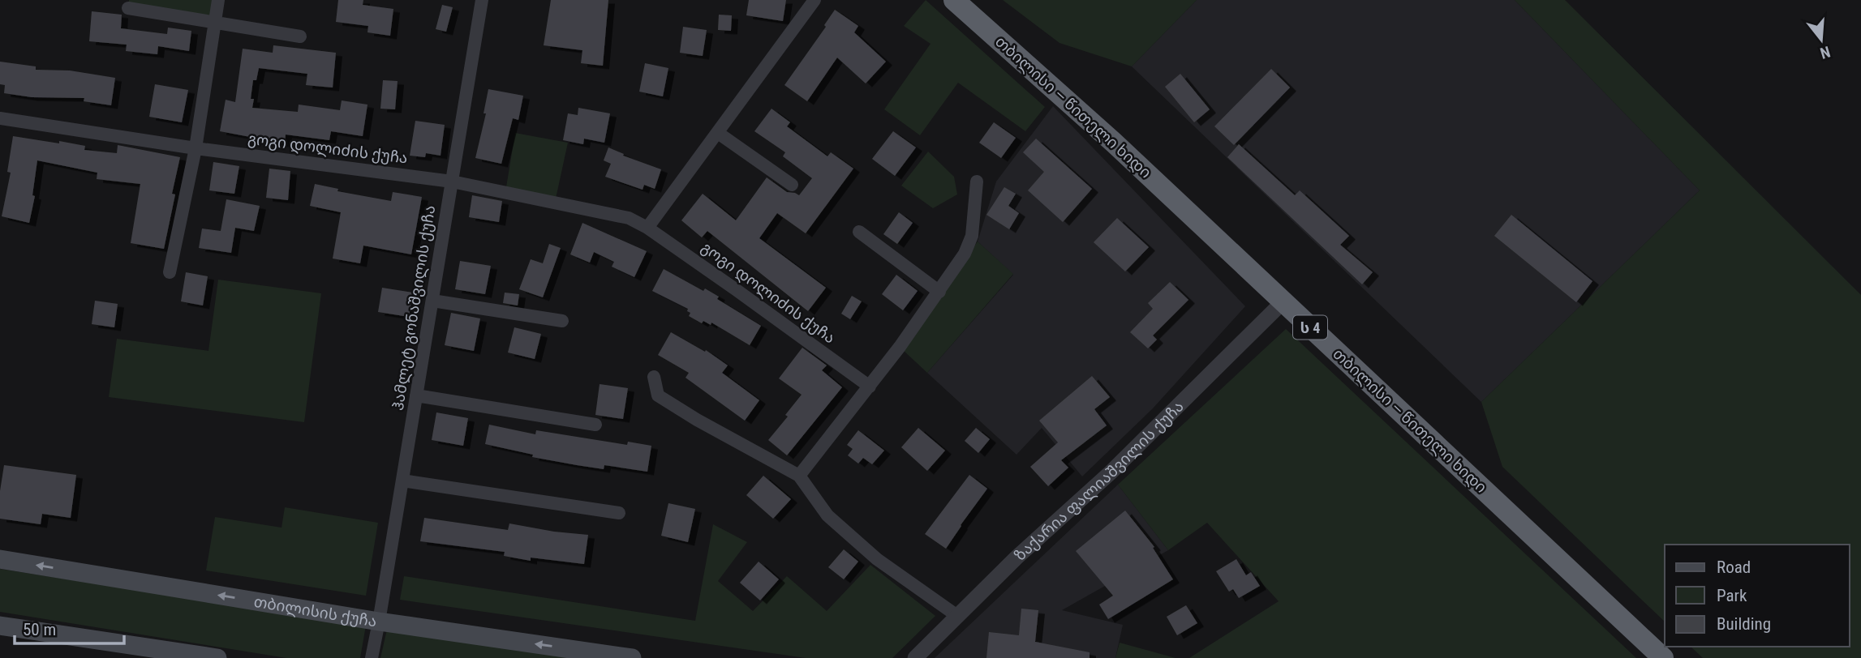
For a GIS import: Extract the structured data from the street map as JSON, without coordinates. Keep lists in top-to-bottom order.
{
  "streets": {
    "highway": ["თბილისი — წითელი ხიდი", "ს 4"],
    "main road": ["თბილისის ქუჩა"],
    "street": ["გოგი დოლიძის ქუჩა", "ჰამლეტ გონაშვილის ქუჩა", "ზაქარია ფალიაშვილის ქუჩა"]
  },
  "crossings": [
    ["თბილისი — წითელი ხიდი", "ზაქარია ფალიაშვილის ქუჩა"],
    ["გოგი დოლიძის ქუჩა", "ჰამლეტ გონაშვილის ქუჩა"],
    ["ჰამლეტ გონაშვილის ქუჩა", "თბილისის ქუჩა"]
  ],
  "legend": ["Road", "Park", "Building"],
  "scale_bar": "50 m",
  "north": "bottom"
}
